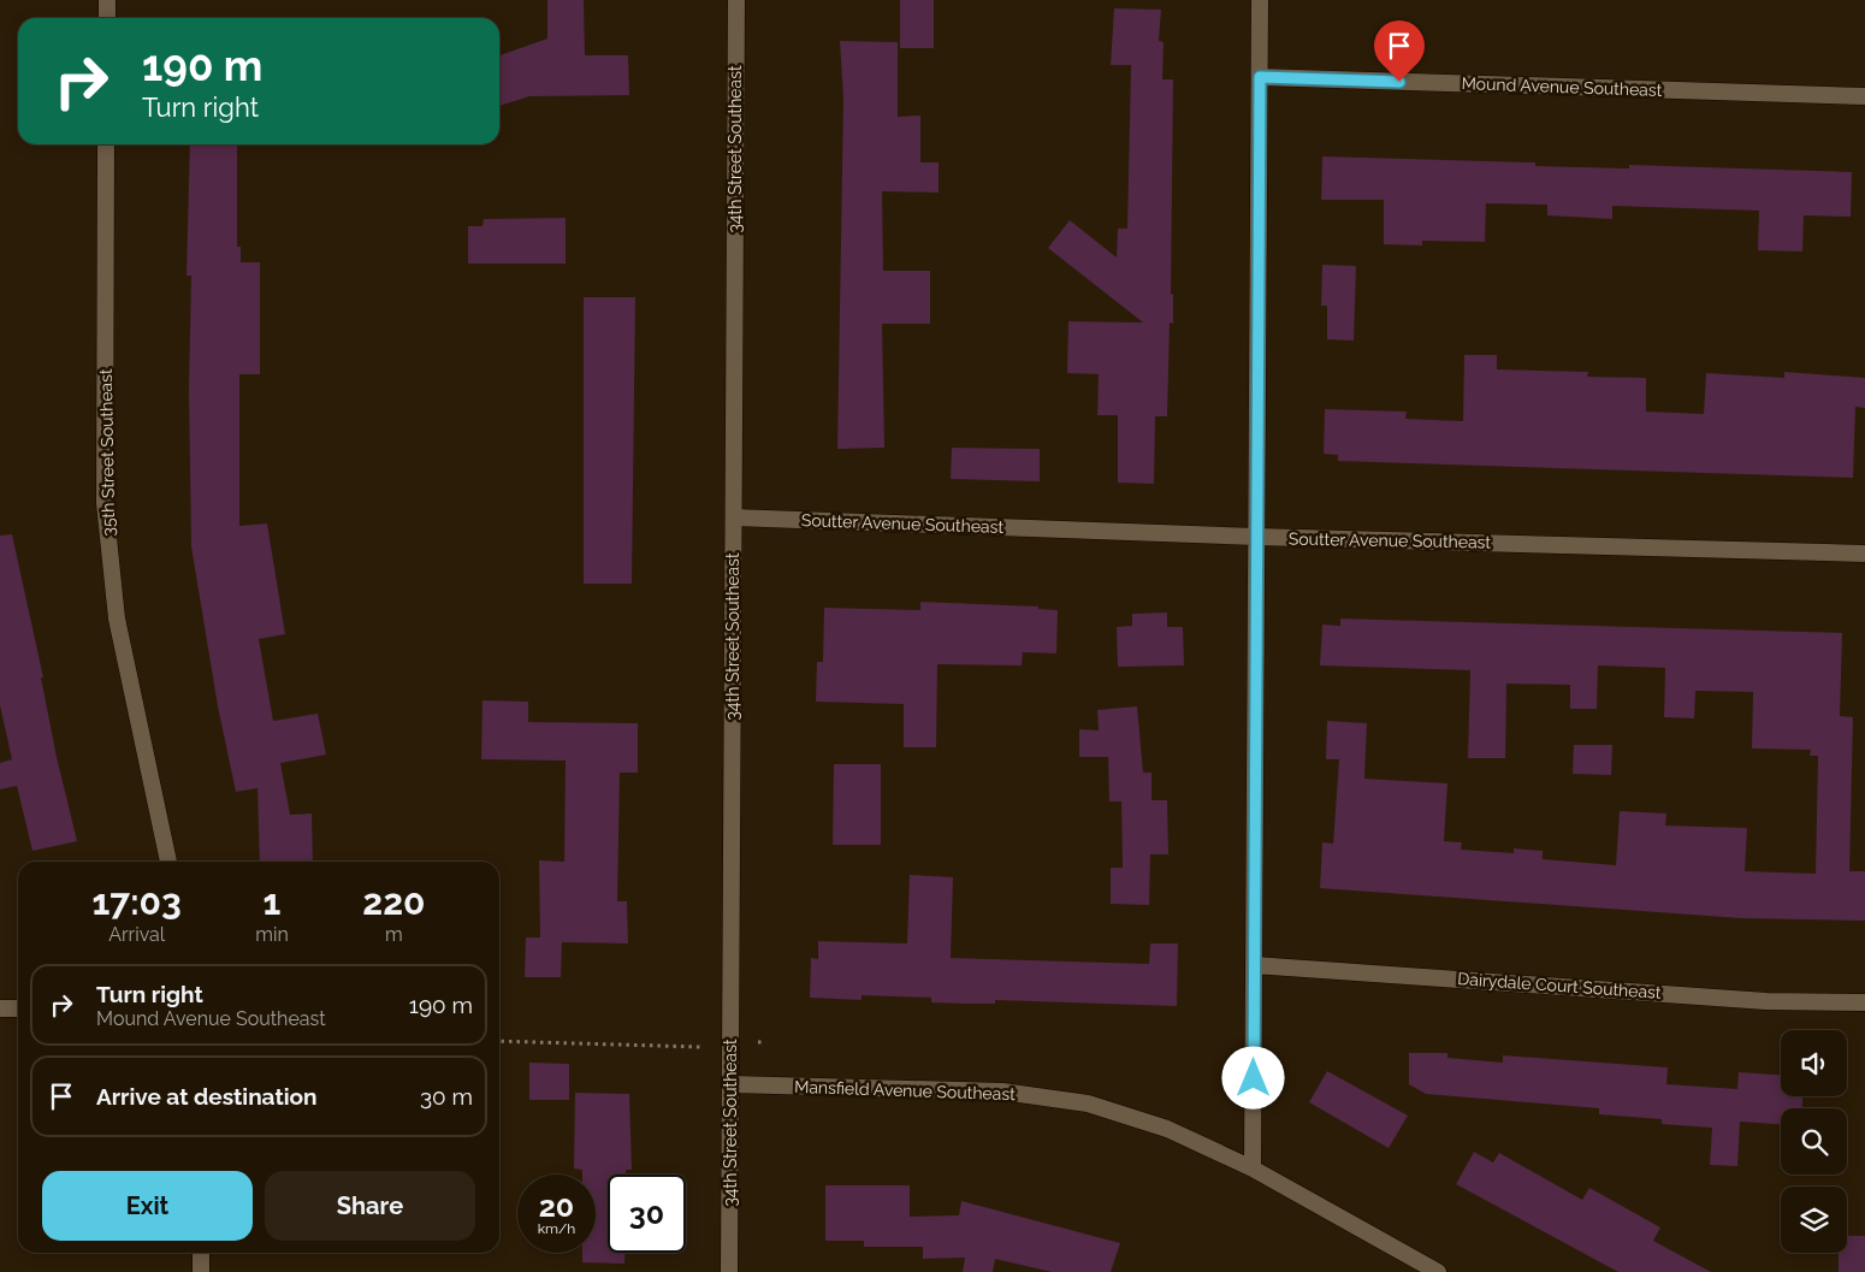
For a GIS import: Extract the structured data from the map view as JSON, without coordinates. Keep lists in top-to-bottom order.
{
  "streets": {
    "street": [
      "Mound Avenue Southeast",
      "34th Street Southeast",
      "35th Street Southeast",
      "Soutter Avenue Southeast",
      "Dairydale Court Southeast",
      "Mansfield Avenue Southeast"
    ]
  },
  "crossings": [
    ["34th Street Southeast", "Soutter Avenue Southeast"],
    ["34th Street Southeast", "Mansfield Avenue Southeast"]
  ],
  "page": {
    "turn": ["190 m", "Turn right"],
    "eta": [
      "17:03",
      "Arrival",
      "1",
      "min",
      "220",
      "m"
    ],
    "list": [
      {
        "name": "Turn right",
        "note": "Mound Avenue Southeast",
        "value": "190 m"
      },
      {
        "name": "Arrive at destination",
        "value": "30 m"
      }
    ],
    "buttons": ["Exit", "Share"],
    "speed": "20 km/h",
    "limit": "30"
  }
}
